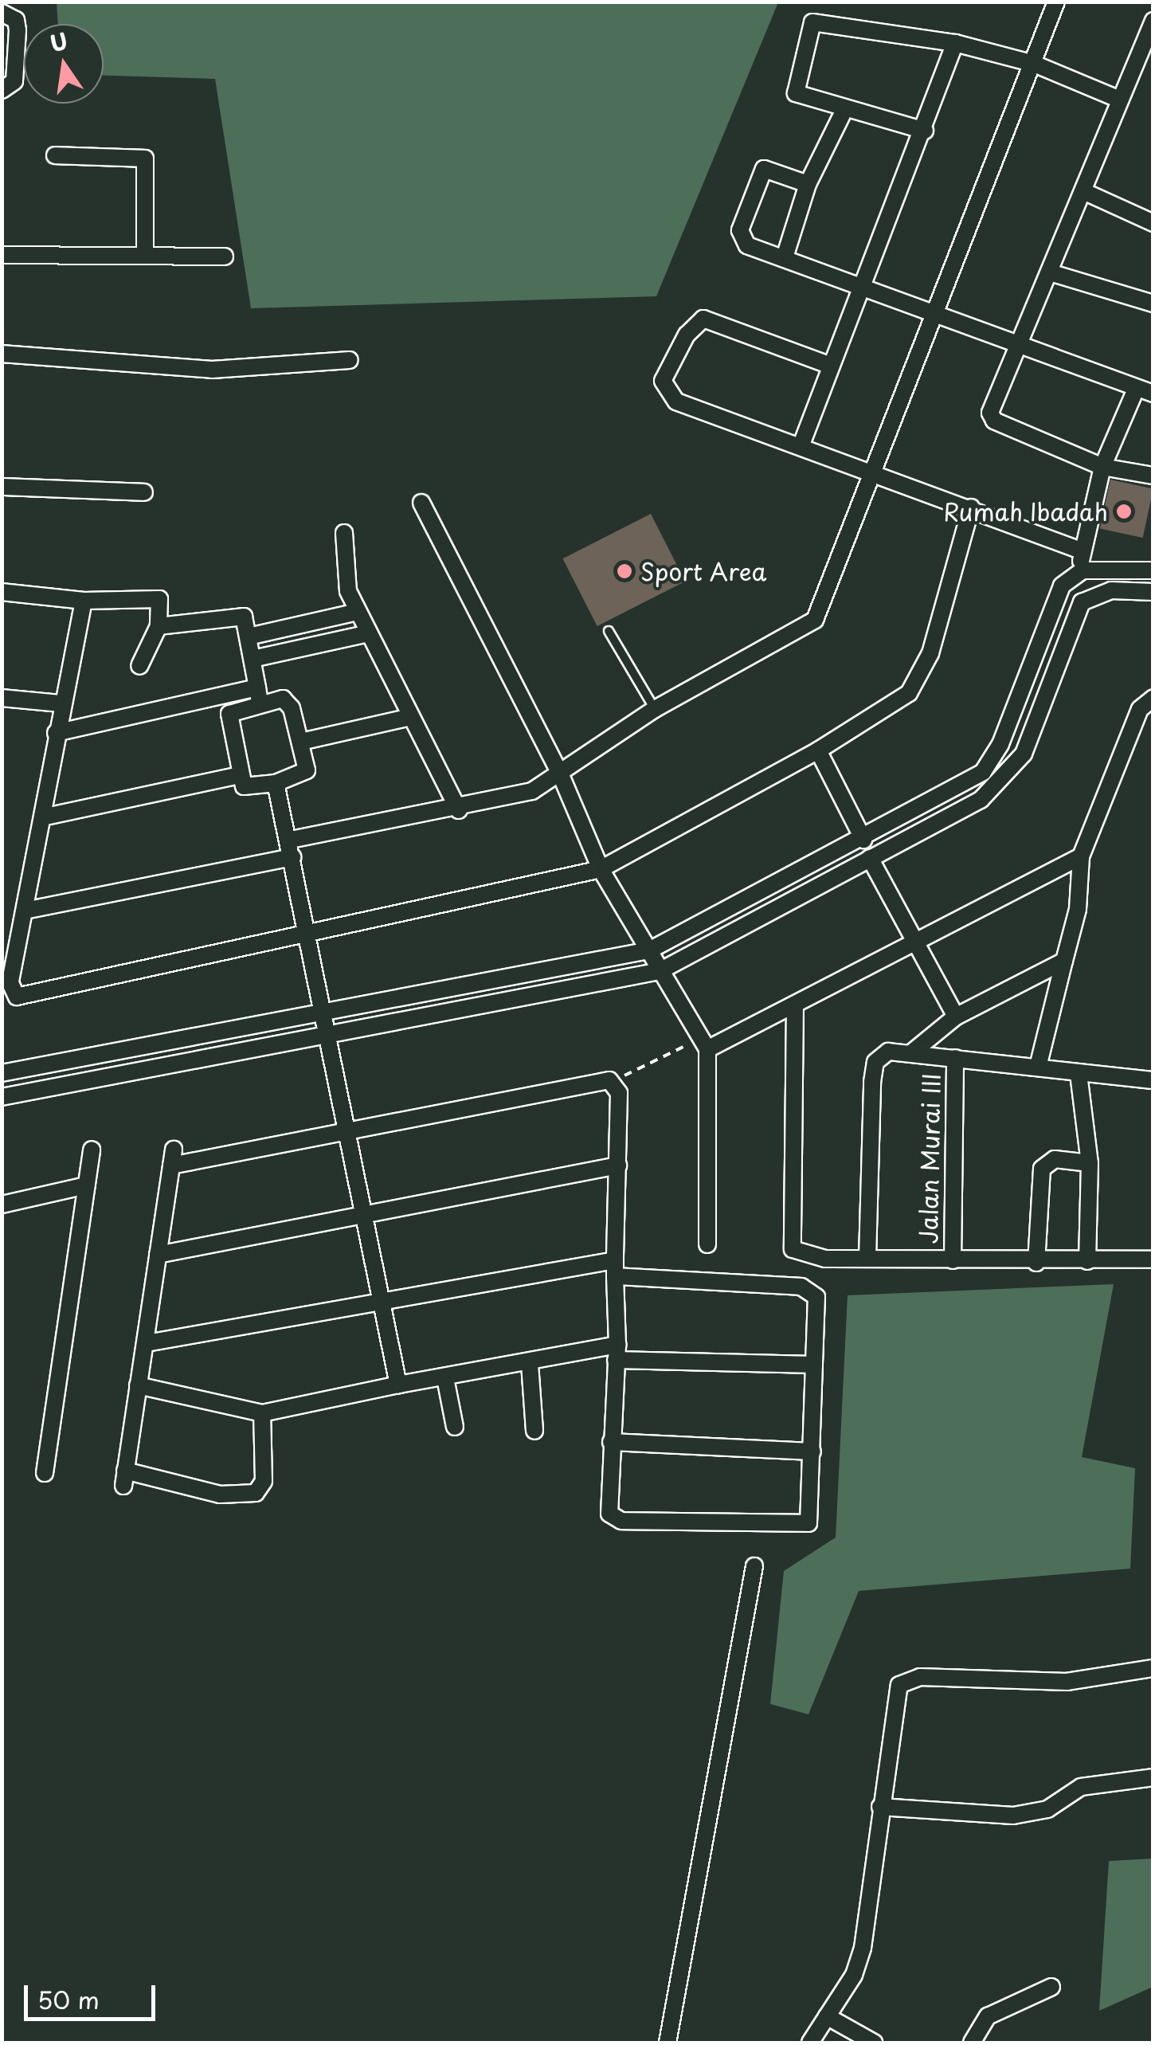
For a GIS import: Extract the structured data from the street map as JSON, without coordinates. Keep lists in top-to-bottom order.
{
  "streets": {
    "street": ["Jalan Murai III"]
  },
  "places": ["Rumah Ibadah", "Sport Area"],
  "scale_bar": "50 m",
  "north": "top"
}
